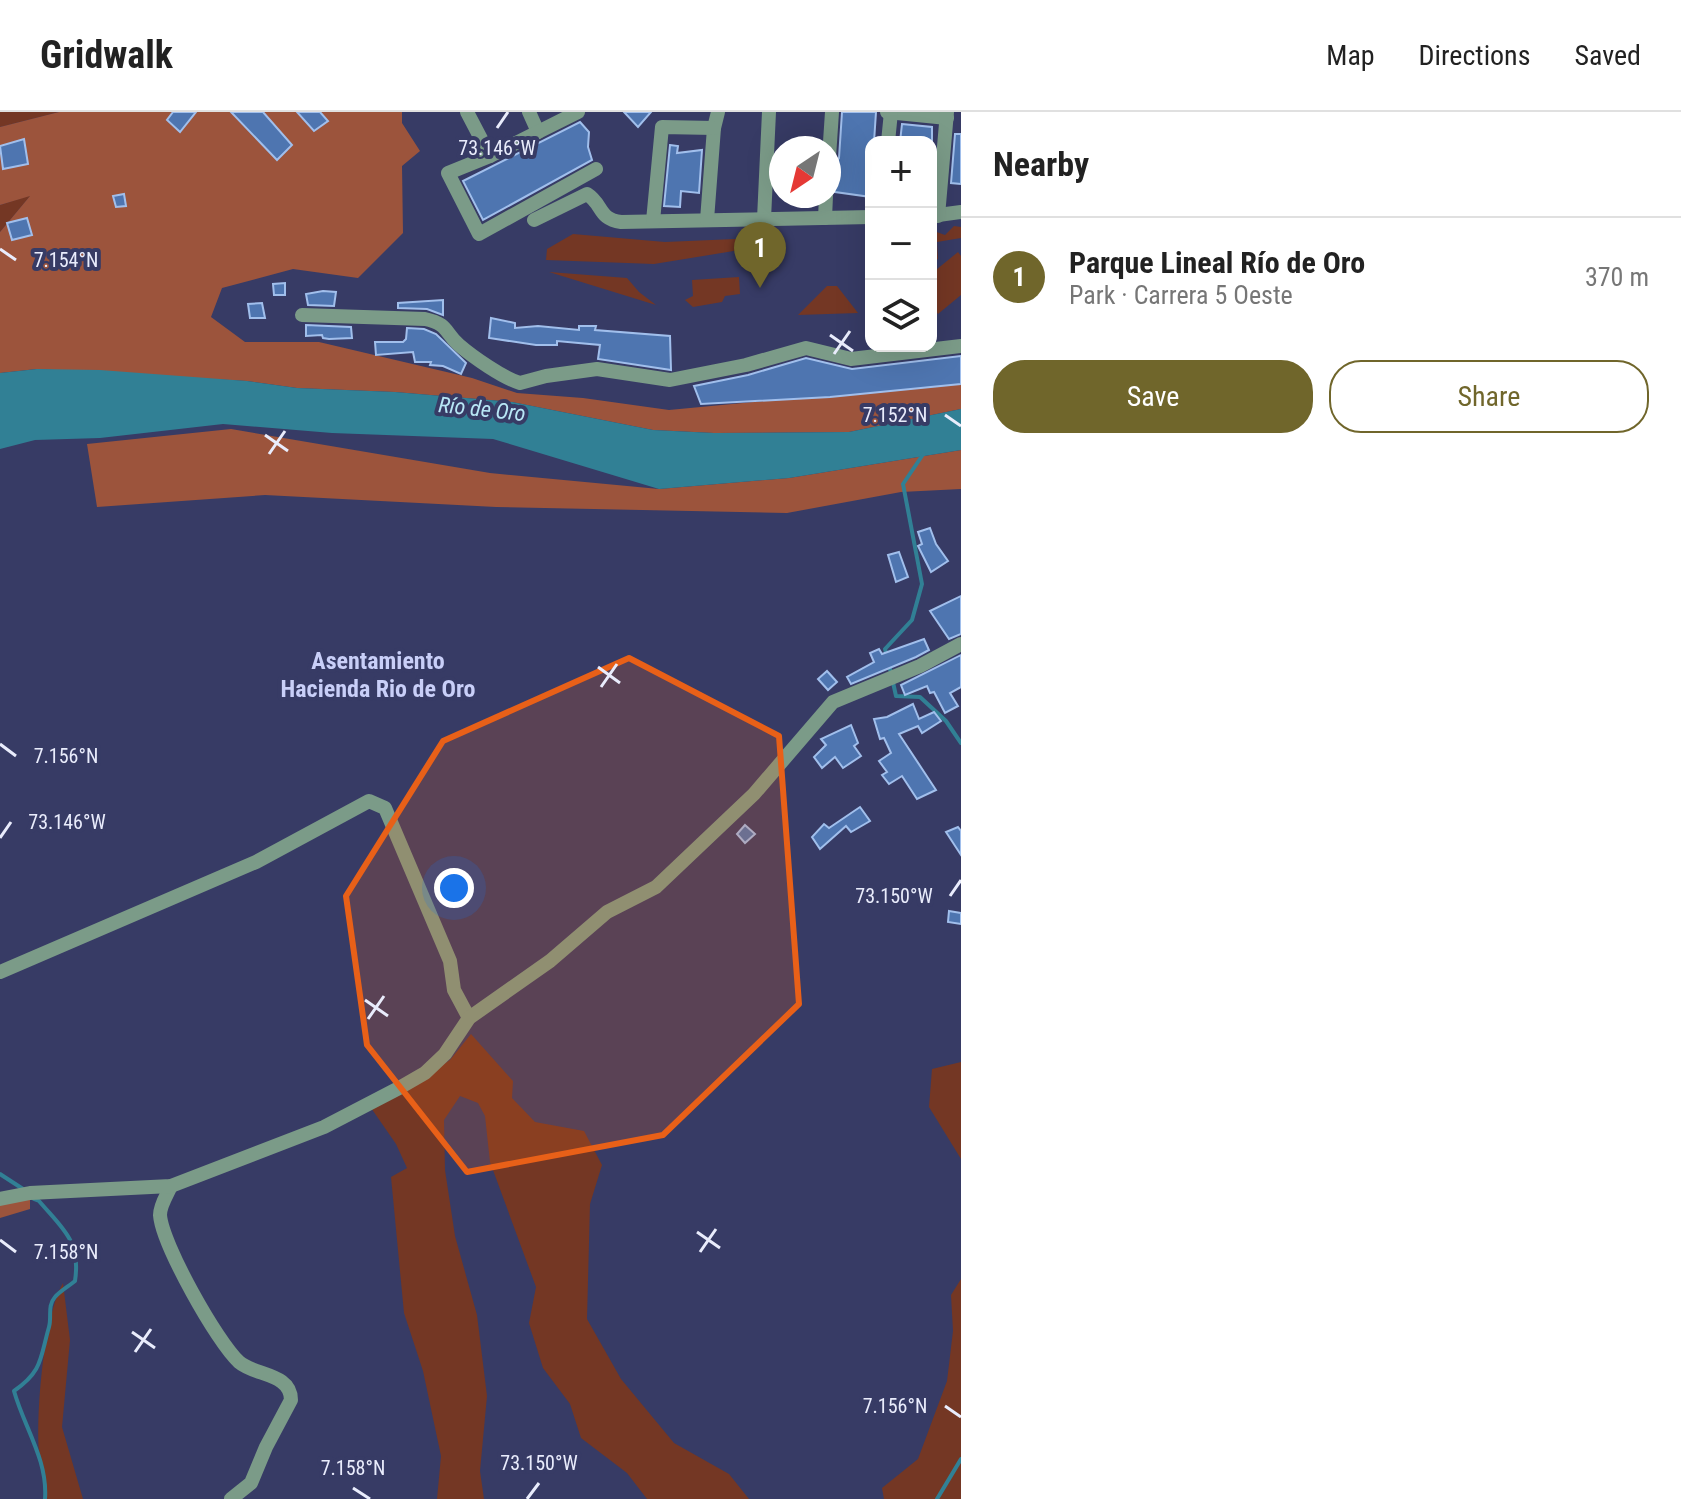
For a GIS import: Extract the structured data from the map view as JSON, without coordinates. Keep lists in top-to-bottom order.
{
  "districts": ["Asentamiento Hacienda Rio de Oro"],
  "water": ["Río de Oro"],
  "north": "bottom left",
  "page": {
    "header": "Gridwalk",
    "nav": ["Map", "Directions", "Saved"],
    "heading": "Nearby",
    "map_buttons": ["+", "−"],
    "list": [
      {
        "mark": "1",
        "name": "Parque Lineal Río de Oro",
        "note": "Park · Carrera 5 Oeste",
        "value": "370 m"
      }
    ],
    "pins": "1",
    "buttons": ["Save", "Share"]
  },
  "coordinates": [
    "73.146°W",
    "7.154°N",
    "7.152°N",
    "7.156°N",
    "73.150°W",
    "7.158°N"
  ]
}
